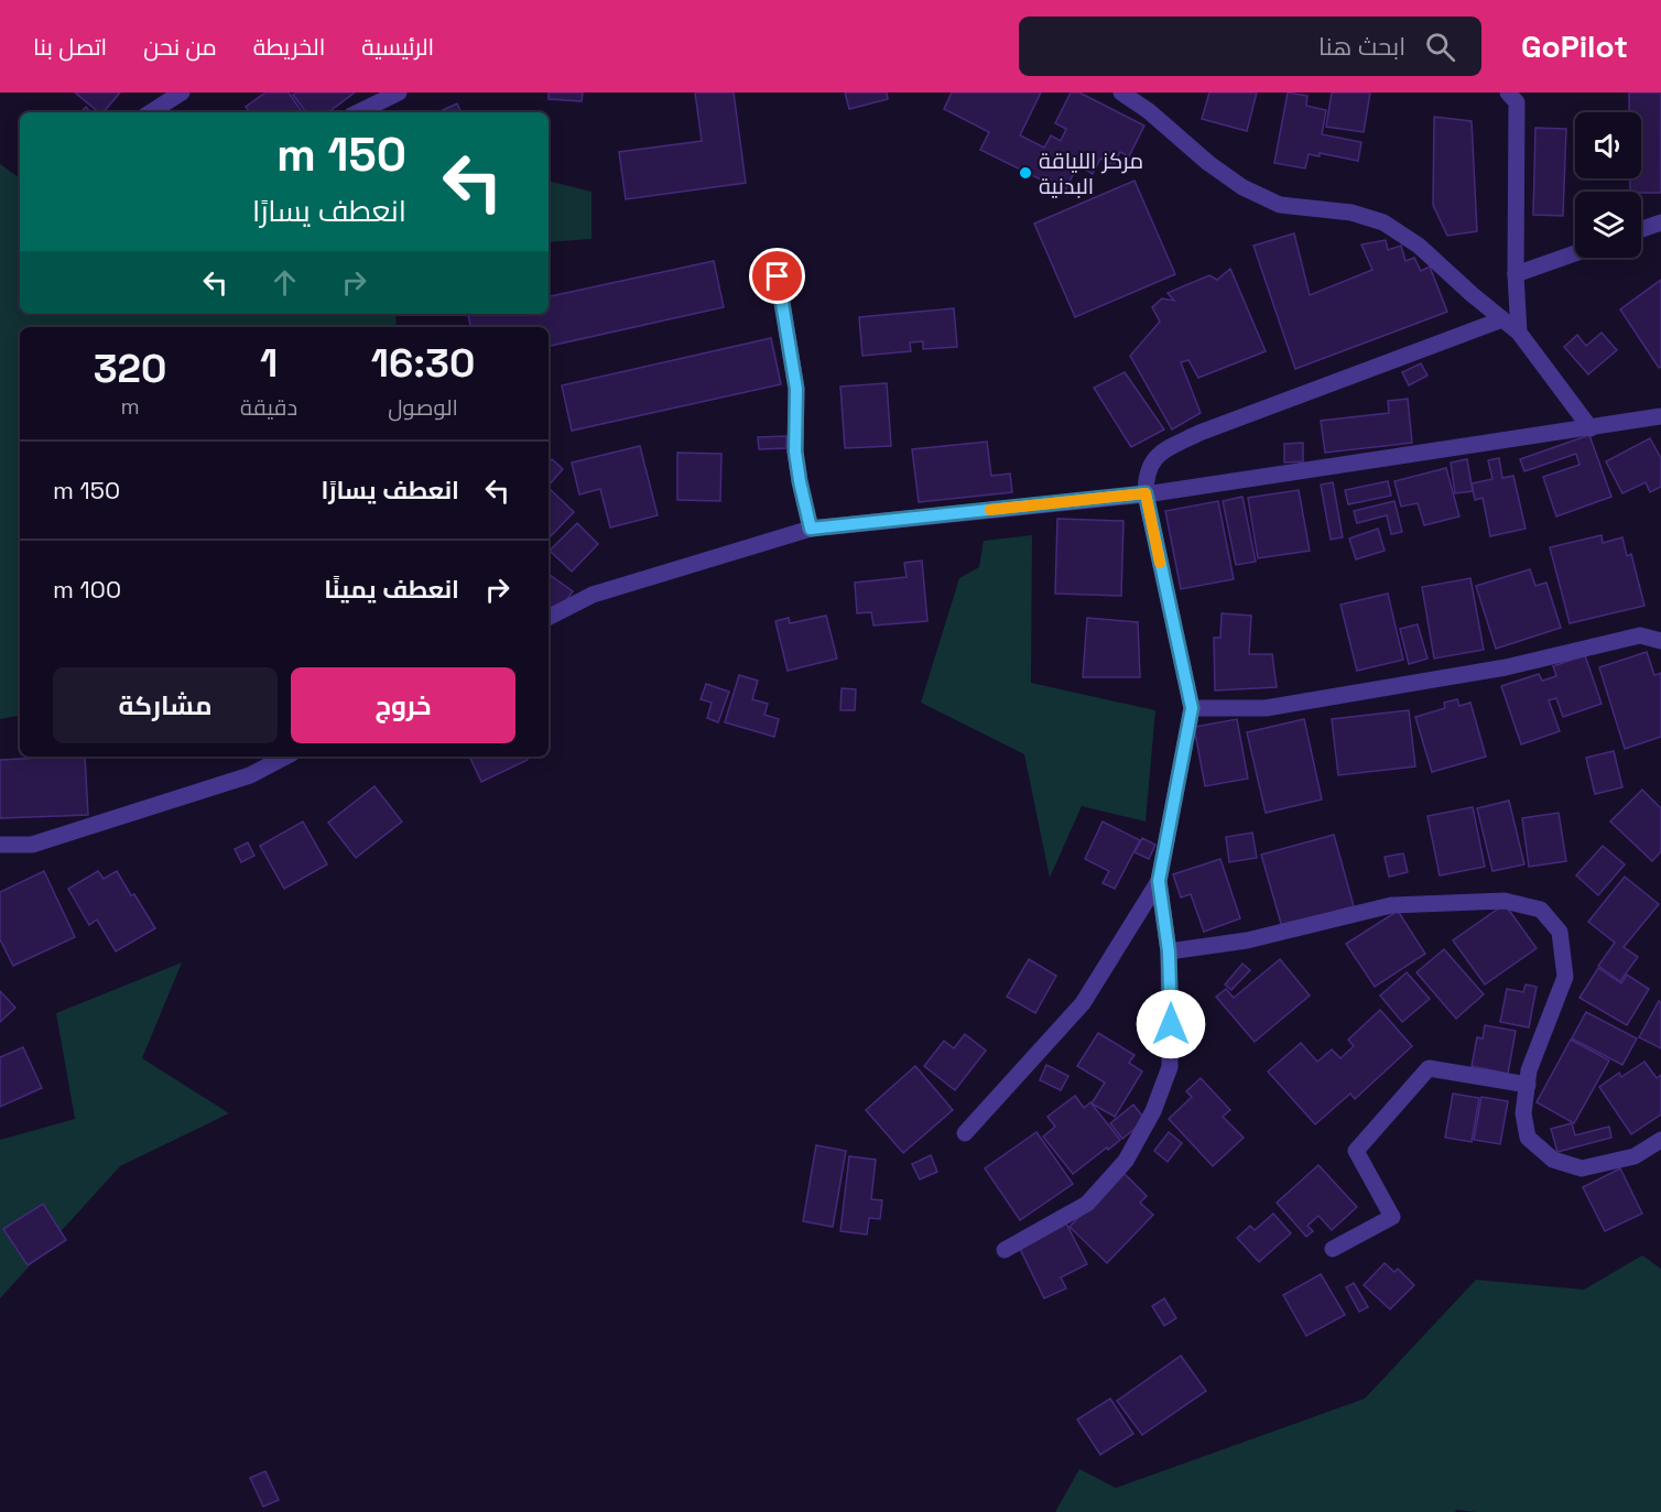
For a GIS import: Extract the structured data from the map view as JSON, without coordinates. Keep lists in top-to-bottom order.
{
  "places": ["مركز اللياقة البدنية"],
  "page": {
    "header": "GoPilot",
    "search": "ابحث هنا",
    "nav": [
      "الرئيسية",
      "الخريطة",
      "من نحن",
      "اتصل بنا"
    ],
    "turn": ["150 m", "انعطف يسارًا"],
    "eta": [
      "16:30",
      "الوصول",
      "1",
      "دقيقة",
      "320",
      "m"
    ],
    "list": [
      {
        "name": "انعطف يسارًا",
        "value": "150 m"
      },
      {
        "name": "انعطف يمينًا",
        "value": "100 m"
      }
    ],
    "buttons": ["خروج", "مشاركة"]
  }
}
